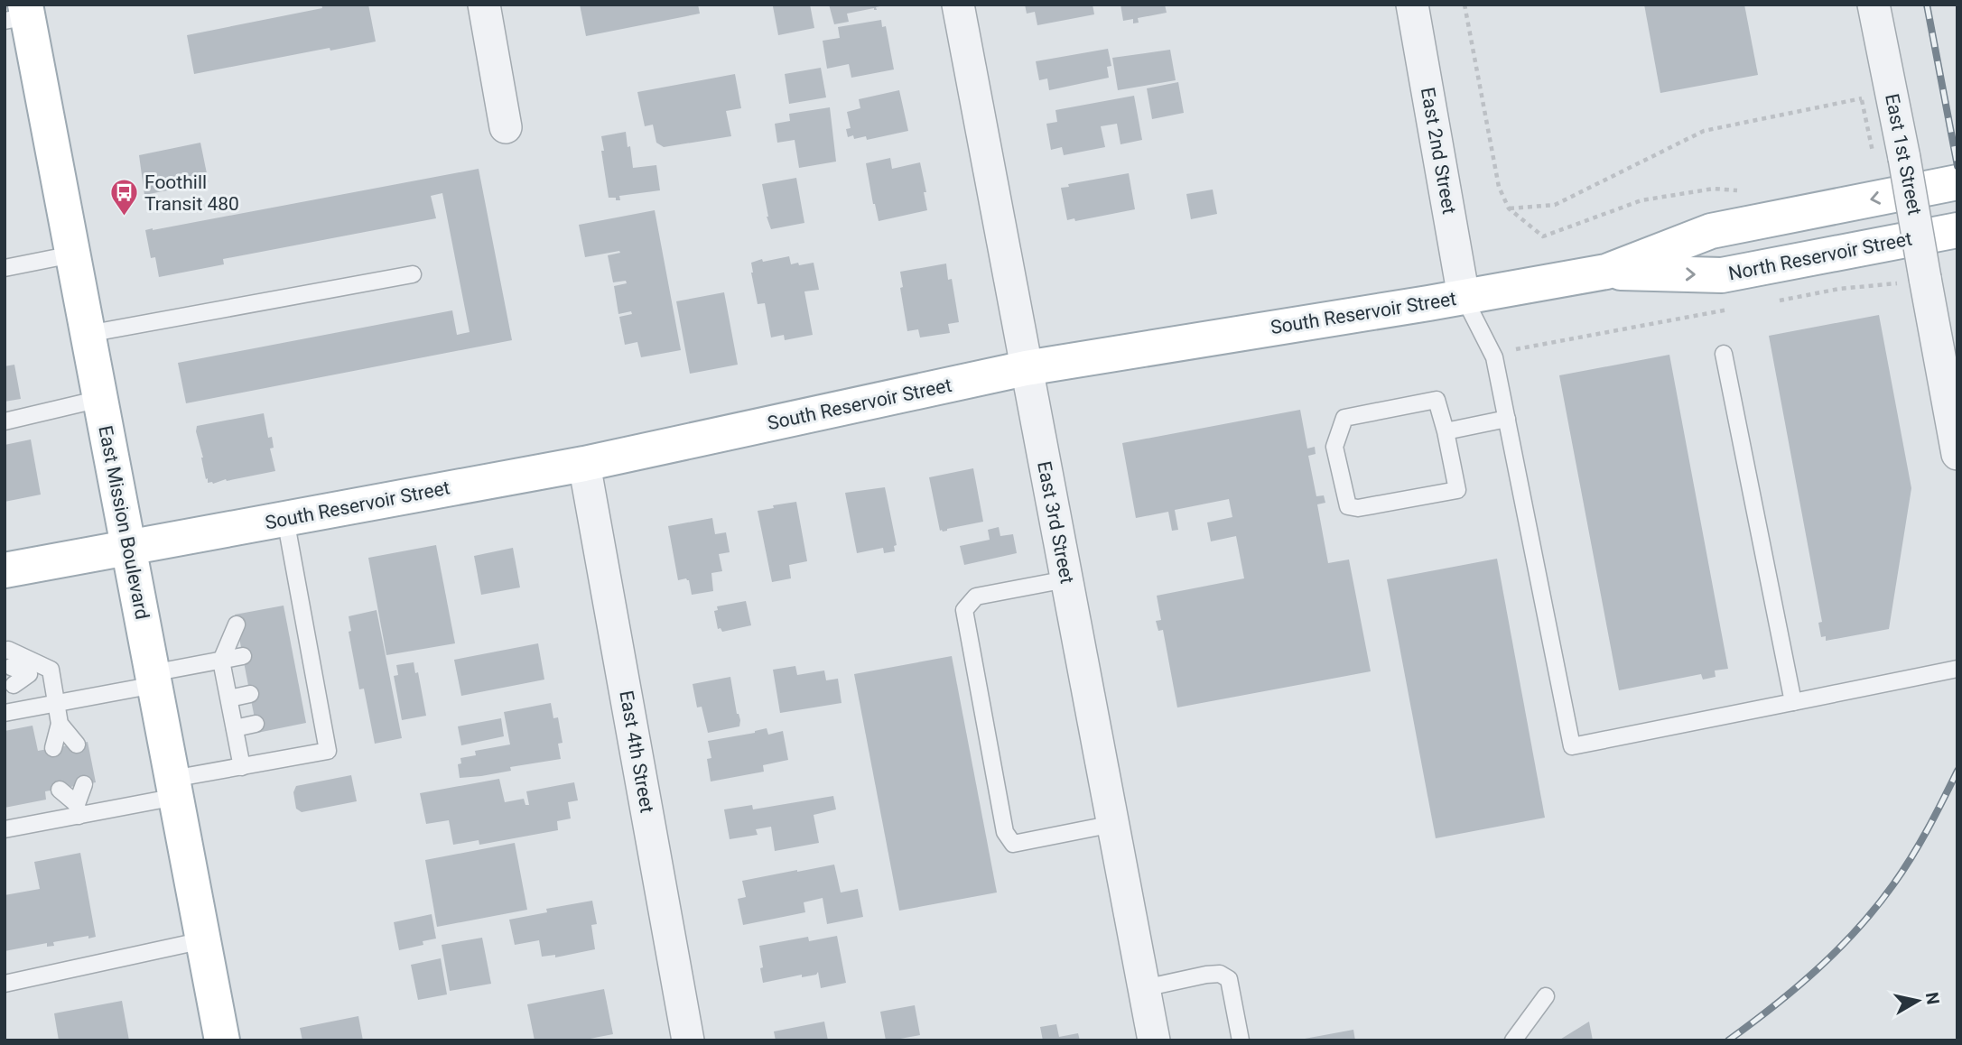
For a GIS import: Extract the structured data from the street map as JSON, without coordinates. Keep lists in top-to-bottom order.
{
  "streets": {
    "main road": ["North Reservoir Street", "South Reservoir Street", "East Mission Boulevard"],
    "street": [
      "East 2nd Street",
      "East 1st Street",
      "East 3rd Street",
      "East 4th Street"
    ]
  },
  "crossings": [
    ["East 2nd Street", "South Reservoir Street"],
    ["North Reservoir Street", "South Reservoir Street"],
    ["South Reservoir Street", "East Mission Boulevard"],
    ["South Reservoir Street", "East 3rd Street"],
    ["South Reservoir Street", "East 4th Street"]
  ],
  "one_way": ["North Reservoir Street"],
  "places": {
    "bus stop": ["Foothill Transit 480"]
  },
  "north": "right"
}
